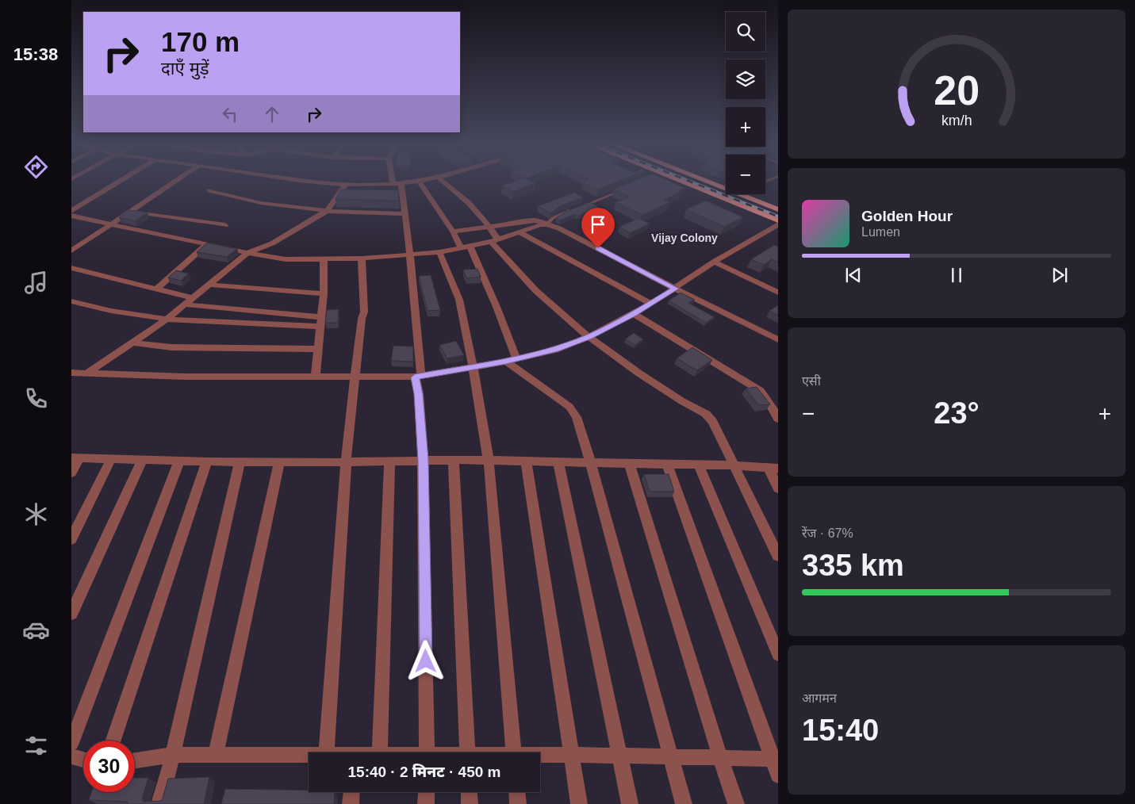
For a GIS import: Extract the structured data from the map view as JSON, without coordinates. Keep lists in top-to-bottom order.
{
  "districts": ["Vijay Colony"],
  "page": {
    "tabs": "15:38",
    "map_buttons": ["+", "−"],
    "turn": ["170 m", "दाएँ मुड़ें"],
    "song": ["Golden Hour", "Lumen"],
    "tile": [
      "एसी",
      ["रेंज · 67%", "335 km"],
      ["आगमन", "15:40"]
    ],
    "heat": ["−", "23°", "+"],
    "limit": "30",
    "trip": "15:40 · 2 मिनट · 450 m",
    "gauge": ["20", "km/h"]
  }
}
